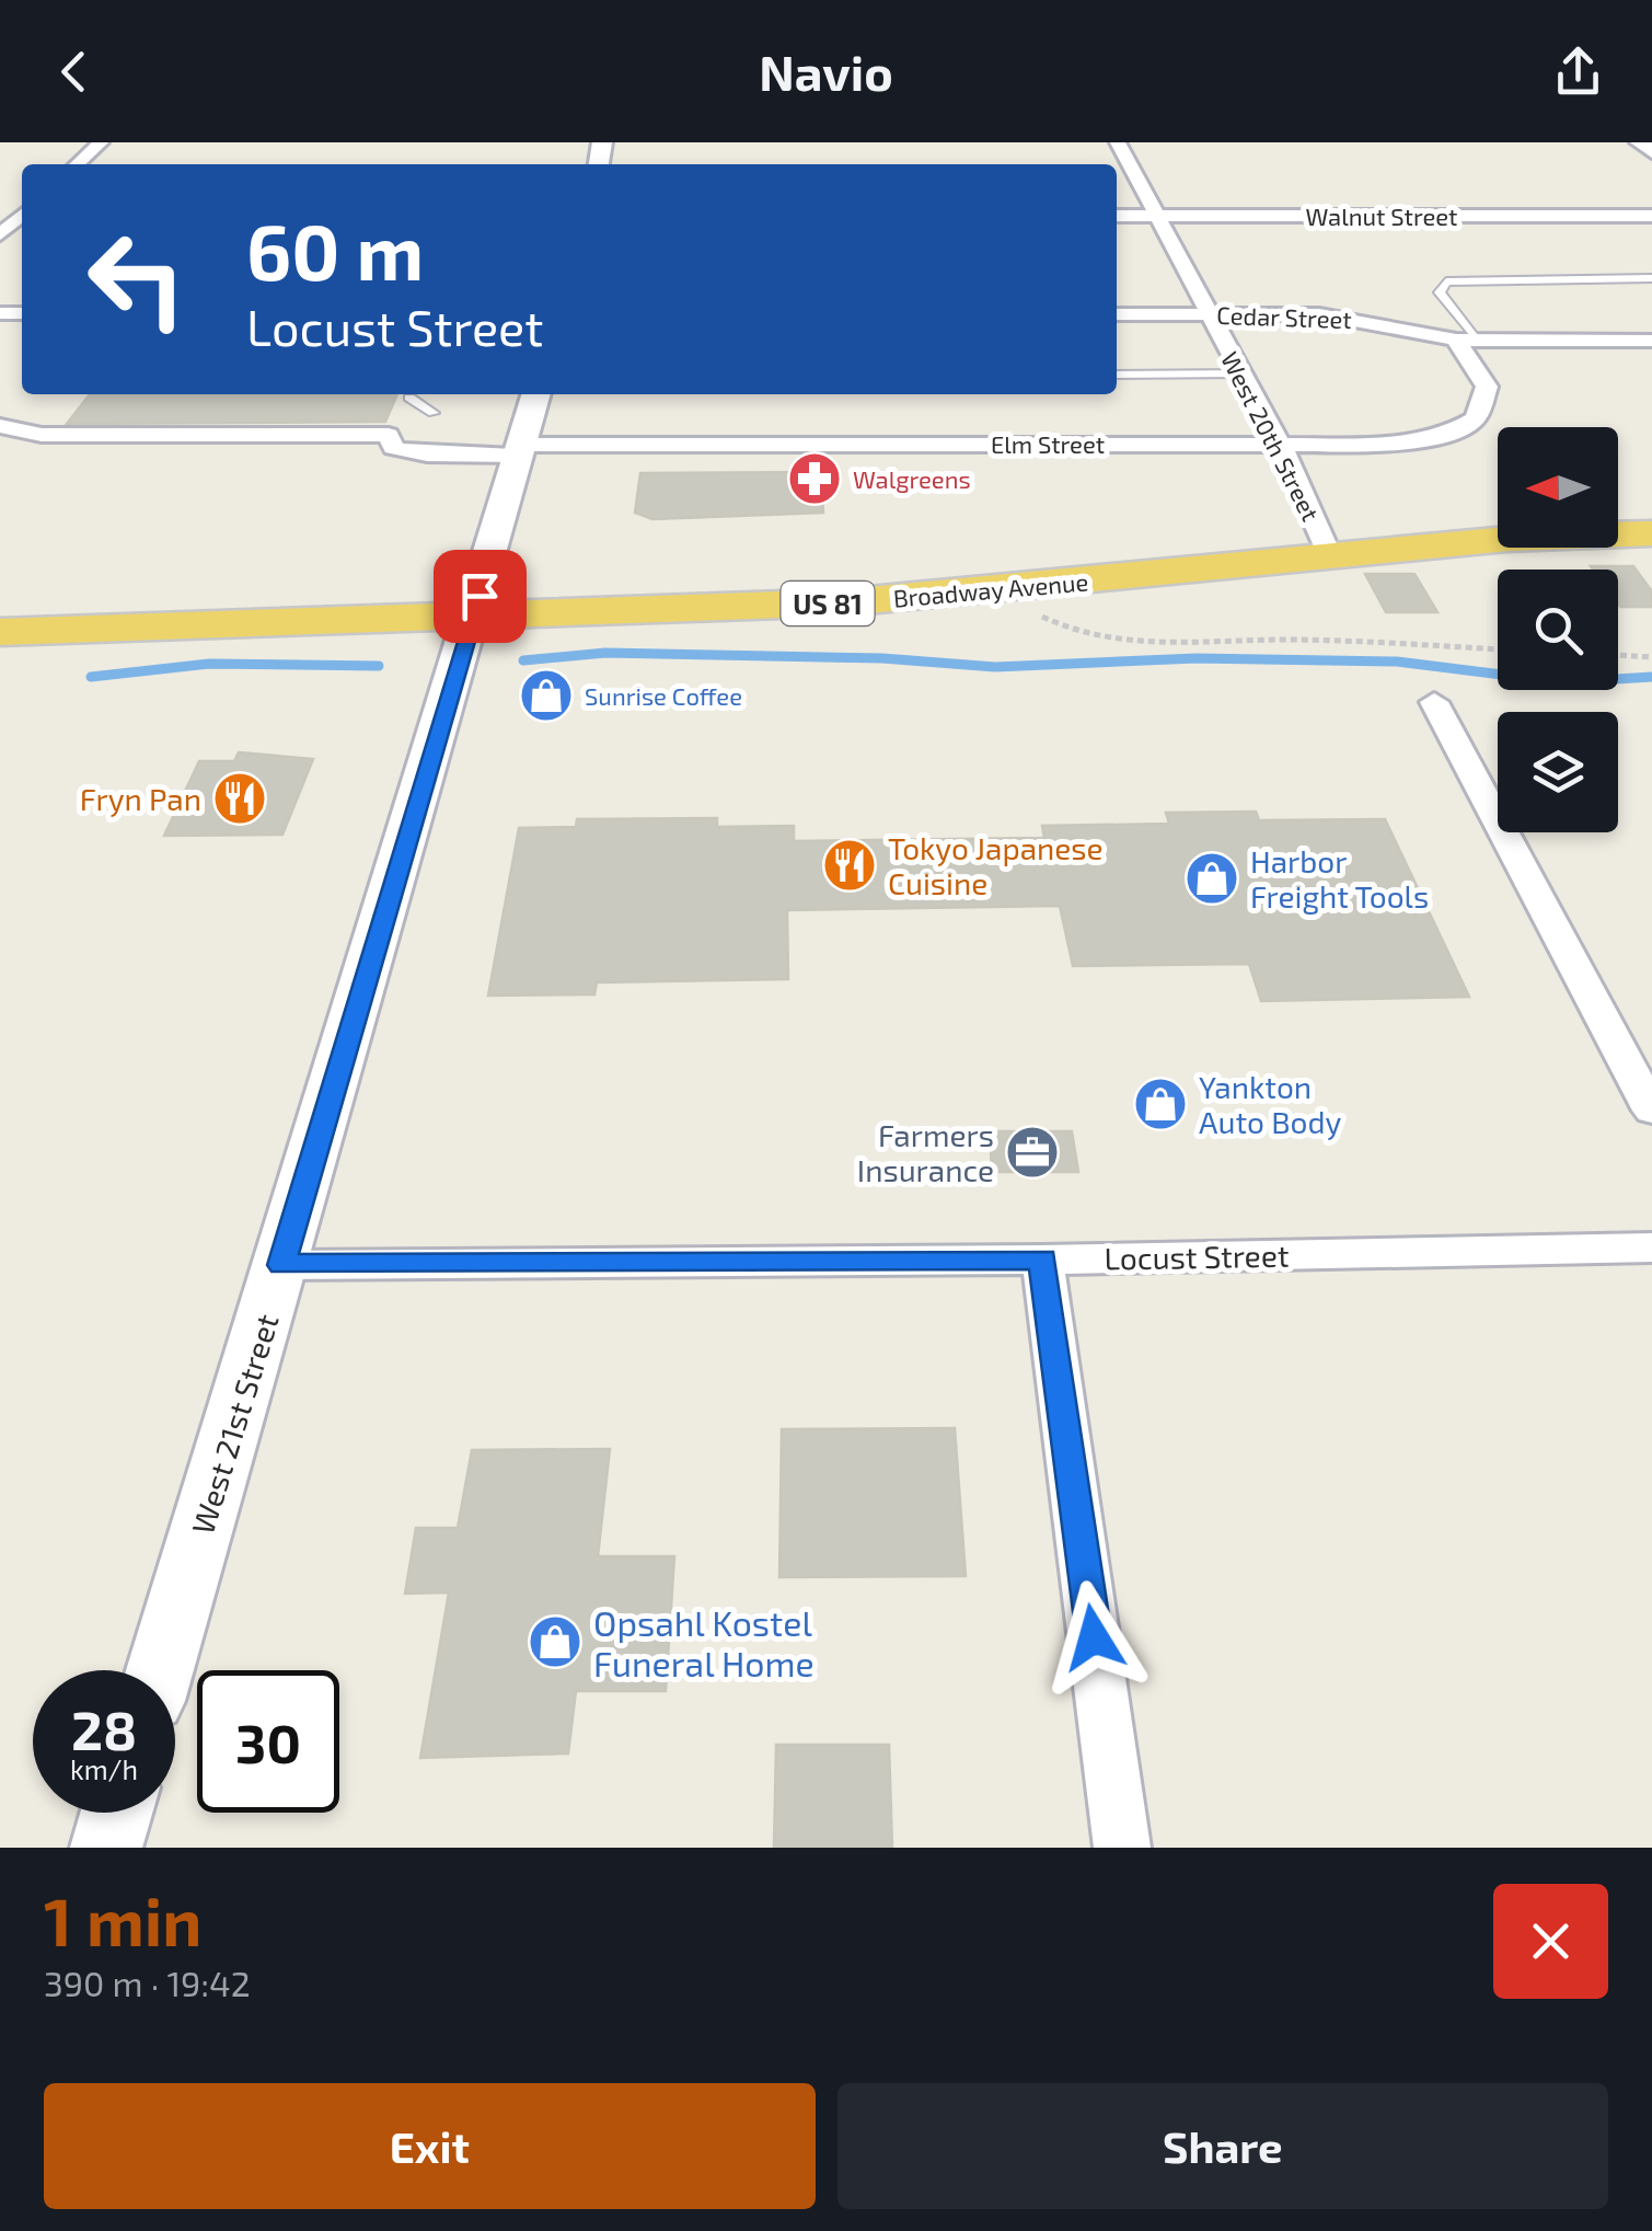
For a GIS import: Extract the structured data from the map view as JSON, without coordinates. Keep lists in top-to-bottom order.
{
  "streets": {
    "highway": ["Broadway Avenue", "US 81"],
    "street": [
      "Walnut Street",
      "Cedar Street",
      "West 20th Street",
      "Elm Street",
      "Locust Street",
      "West 21st Street"
    ]
  },
  "crossings": [
    ["Walnut Street", "West 20th Street"],
    ["Cedar Street", "West 20th Street"],
    ["Cedar Street", "Elm Street"],
    ["West 20th Street", "Elm Street"],
    ["West 20th Street", "Broadway Avenue"],
    ["Elm Street", "West 21st Street"],
    ["Broadway Avenue", "West 21st Street"],
    ["Locust Street", "West 21st Street"]
  ],
  "places": {
    "pharmacy": ["Walgreens"],
    "shop": [
      "Sunrise Coffee",
      "Harbor Freight Tools",
      "Yankton Auto Body",
      "Opsahl Kostel Funeral Home"
    ],
    "restaurant": ["Fryn Pan", "Tokyo Japanese Cuisine"],
    "office": ["Farmers Insurance"]
  },
  "north": "left",
  "page": {
    "header": "Navio",
    "turn": ["60 m", "Locust Street"],
    "speed": "28 km/h",
    "limit": "30",
    "heading": ["1 min", "390 m · 19:42"],
    "buttons": ["Exit", "Share"]
  }
}
